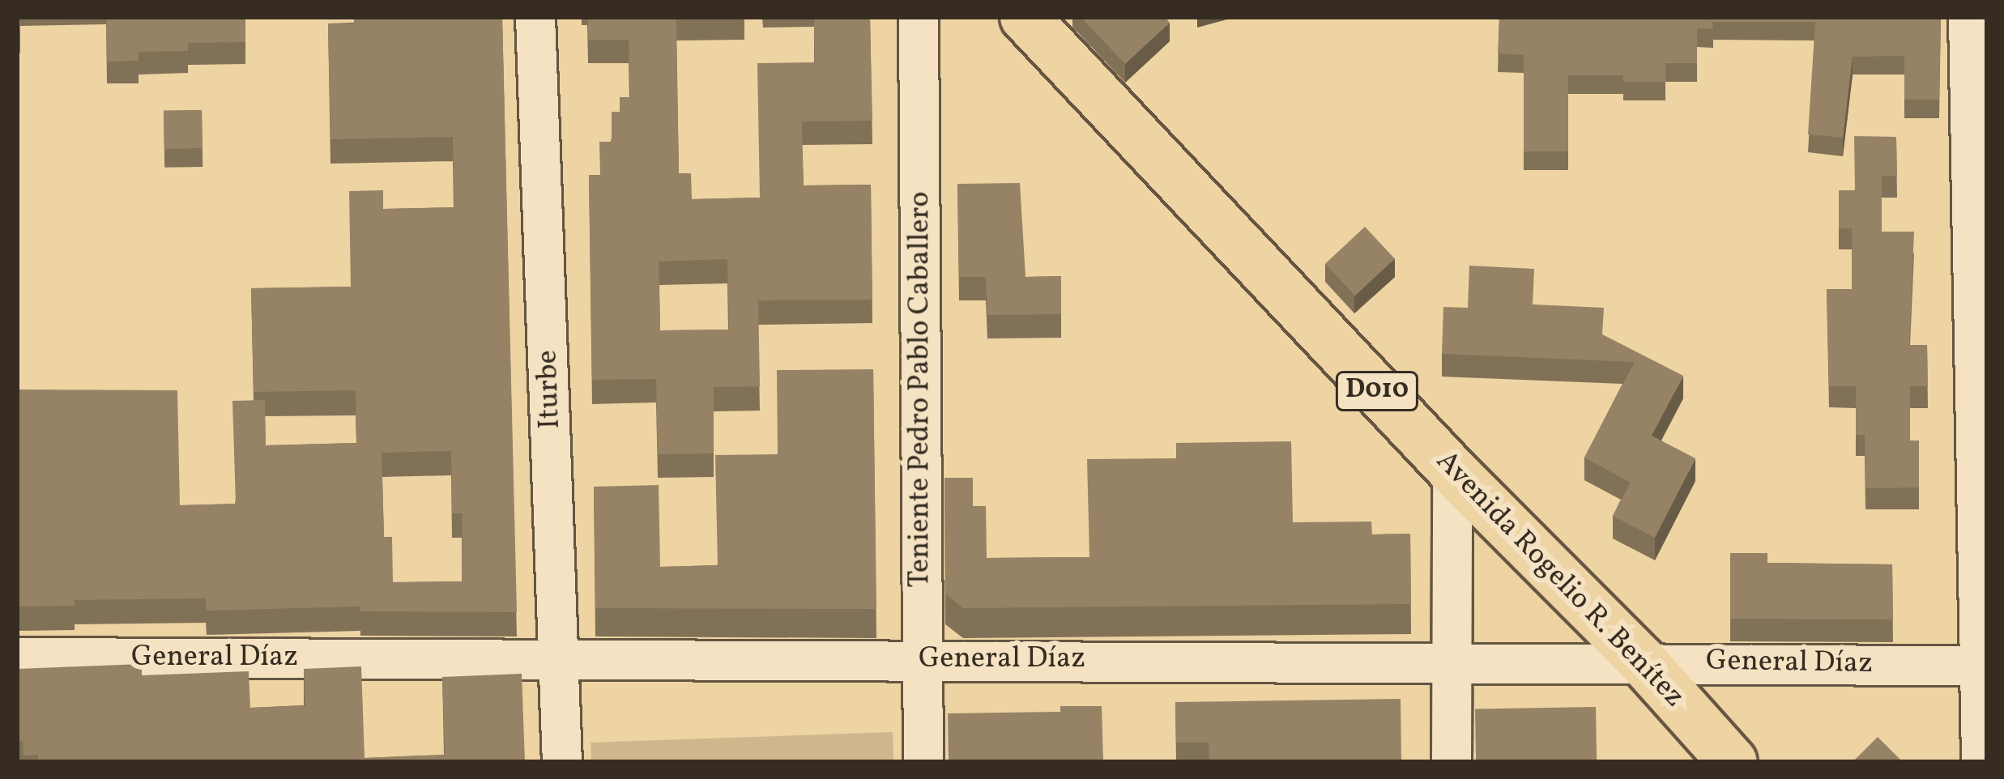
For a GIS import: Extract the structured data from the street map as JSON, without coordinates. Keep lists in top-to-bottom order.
{
  "streets": {
    "main road": ["D010", "Avenida Rogelio R. Benítez"],
    "street": ["Iturbe", "Teniente Pedro Pablo Caballero", "General Díaz"]
  },
  "crossings": [
    ["Iturbe", "General Díaz"],
    ["Teniente Pedro Pablo Caballero", "General Díaz"],
    ["Avenida Rogelio R. Benítez", "General Díaz"]
  ]
}
